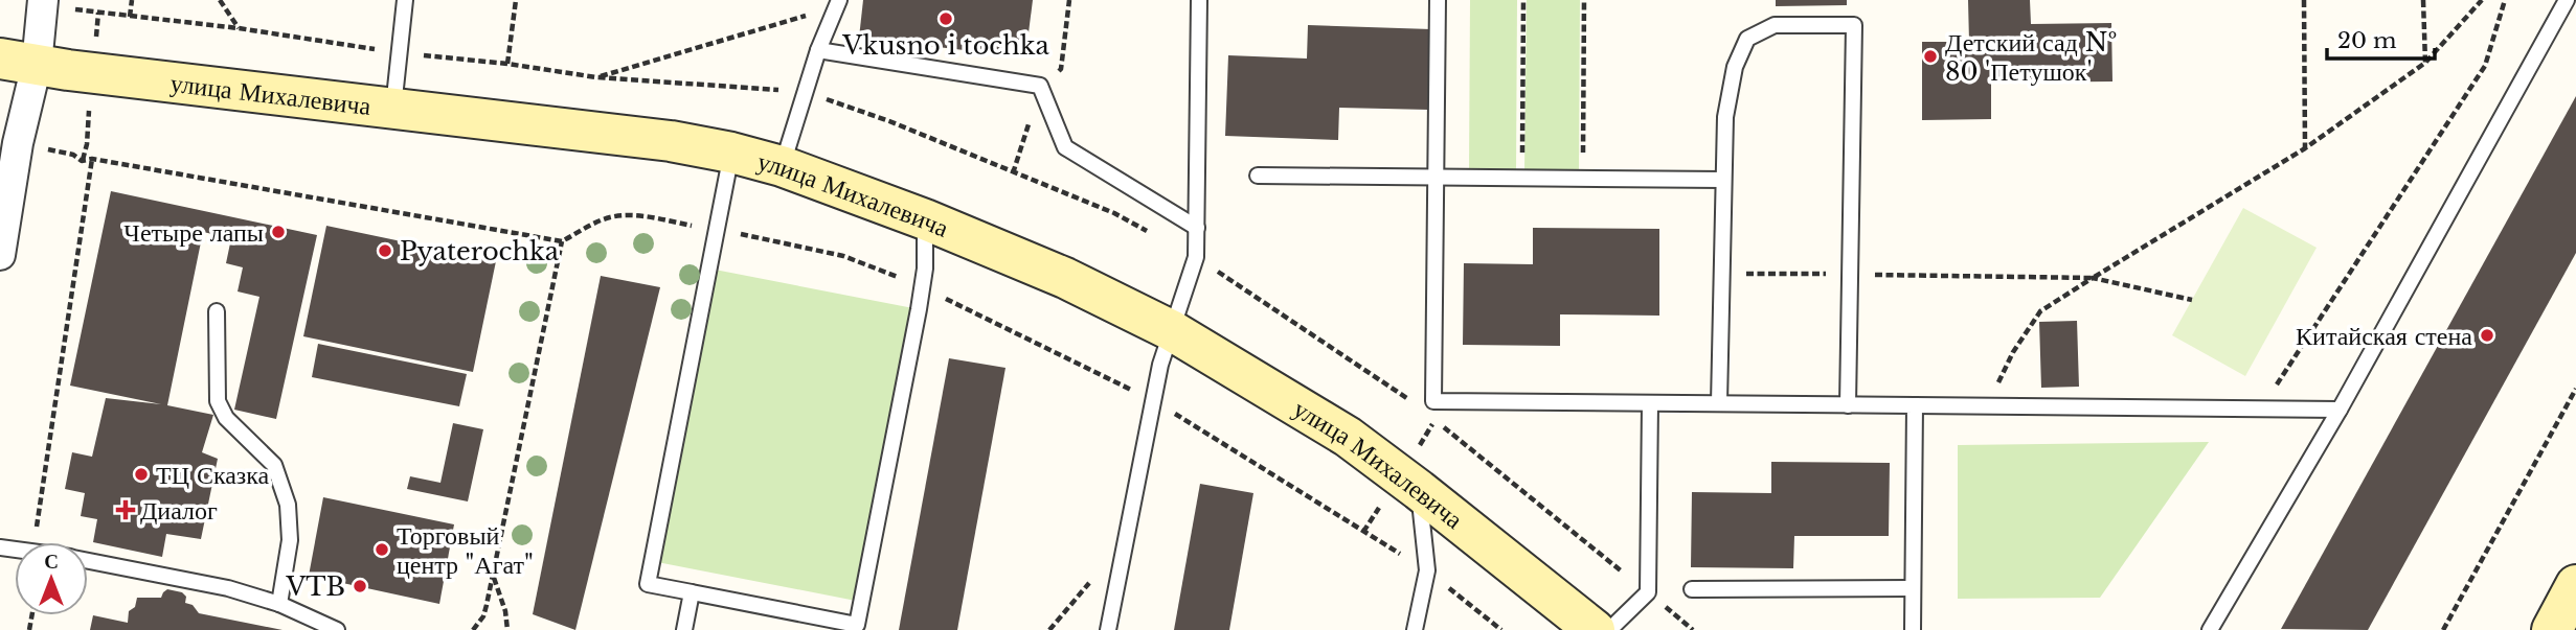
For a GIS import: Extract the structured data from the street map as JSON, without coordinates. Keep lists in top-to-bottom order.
{
  "streets": {
    "main road": ["улица Михалевича"]
  },
  "places": {
    "other": [
      "Vkusno i tochka",
      "Детский сад № 80 'Петушок'",
      "Четыре лапы",
      "Pyaterochka",
      "Китайская стена",
      "ТЦ Сказка",
      "Торговый центр \"Агат\"",
      "VTB"
    ],
    "health": ["Диалог"]
  },
  "scale_bar": "20 m",
  "north": "top"
}
